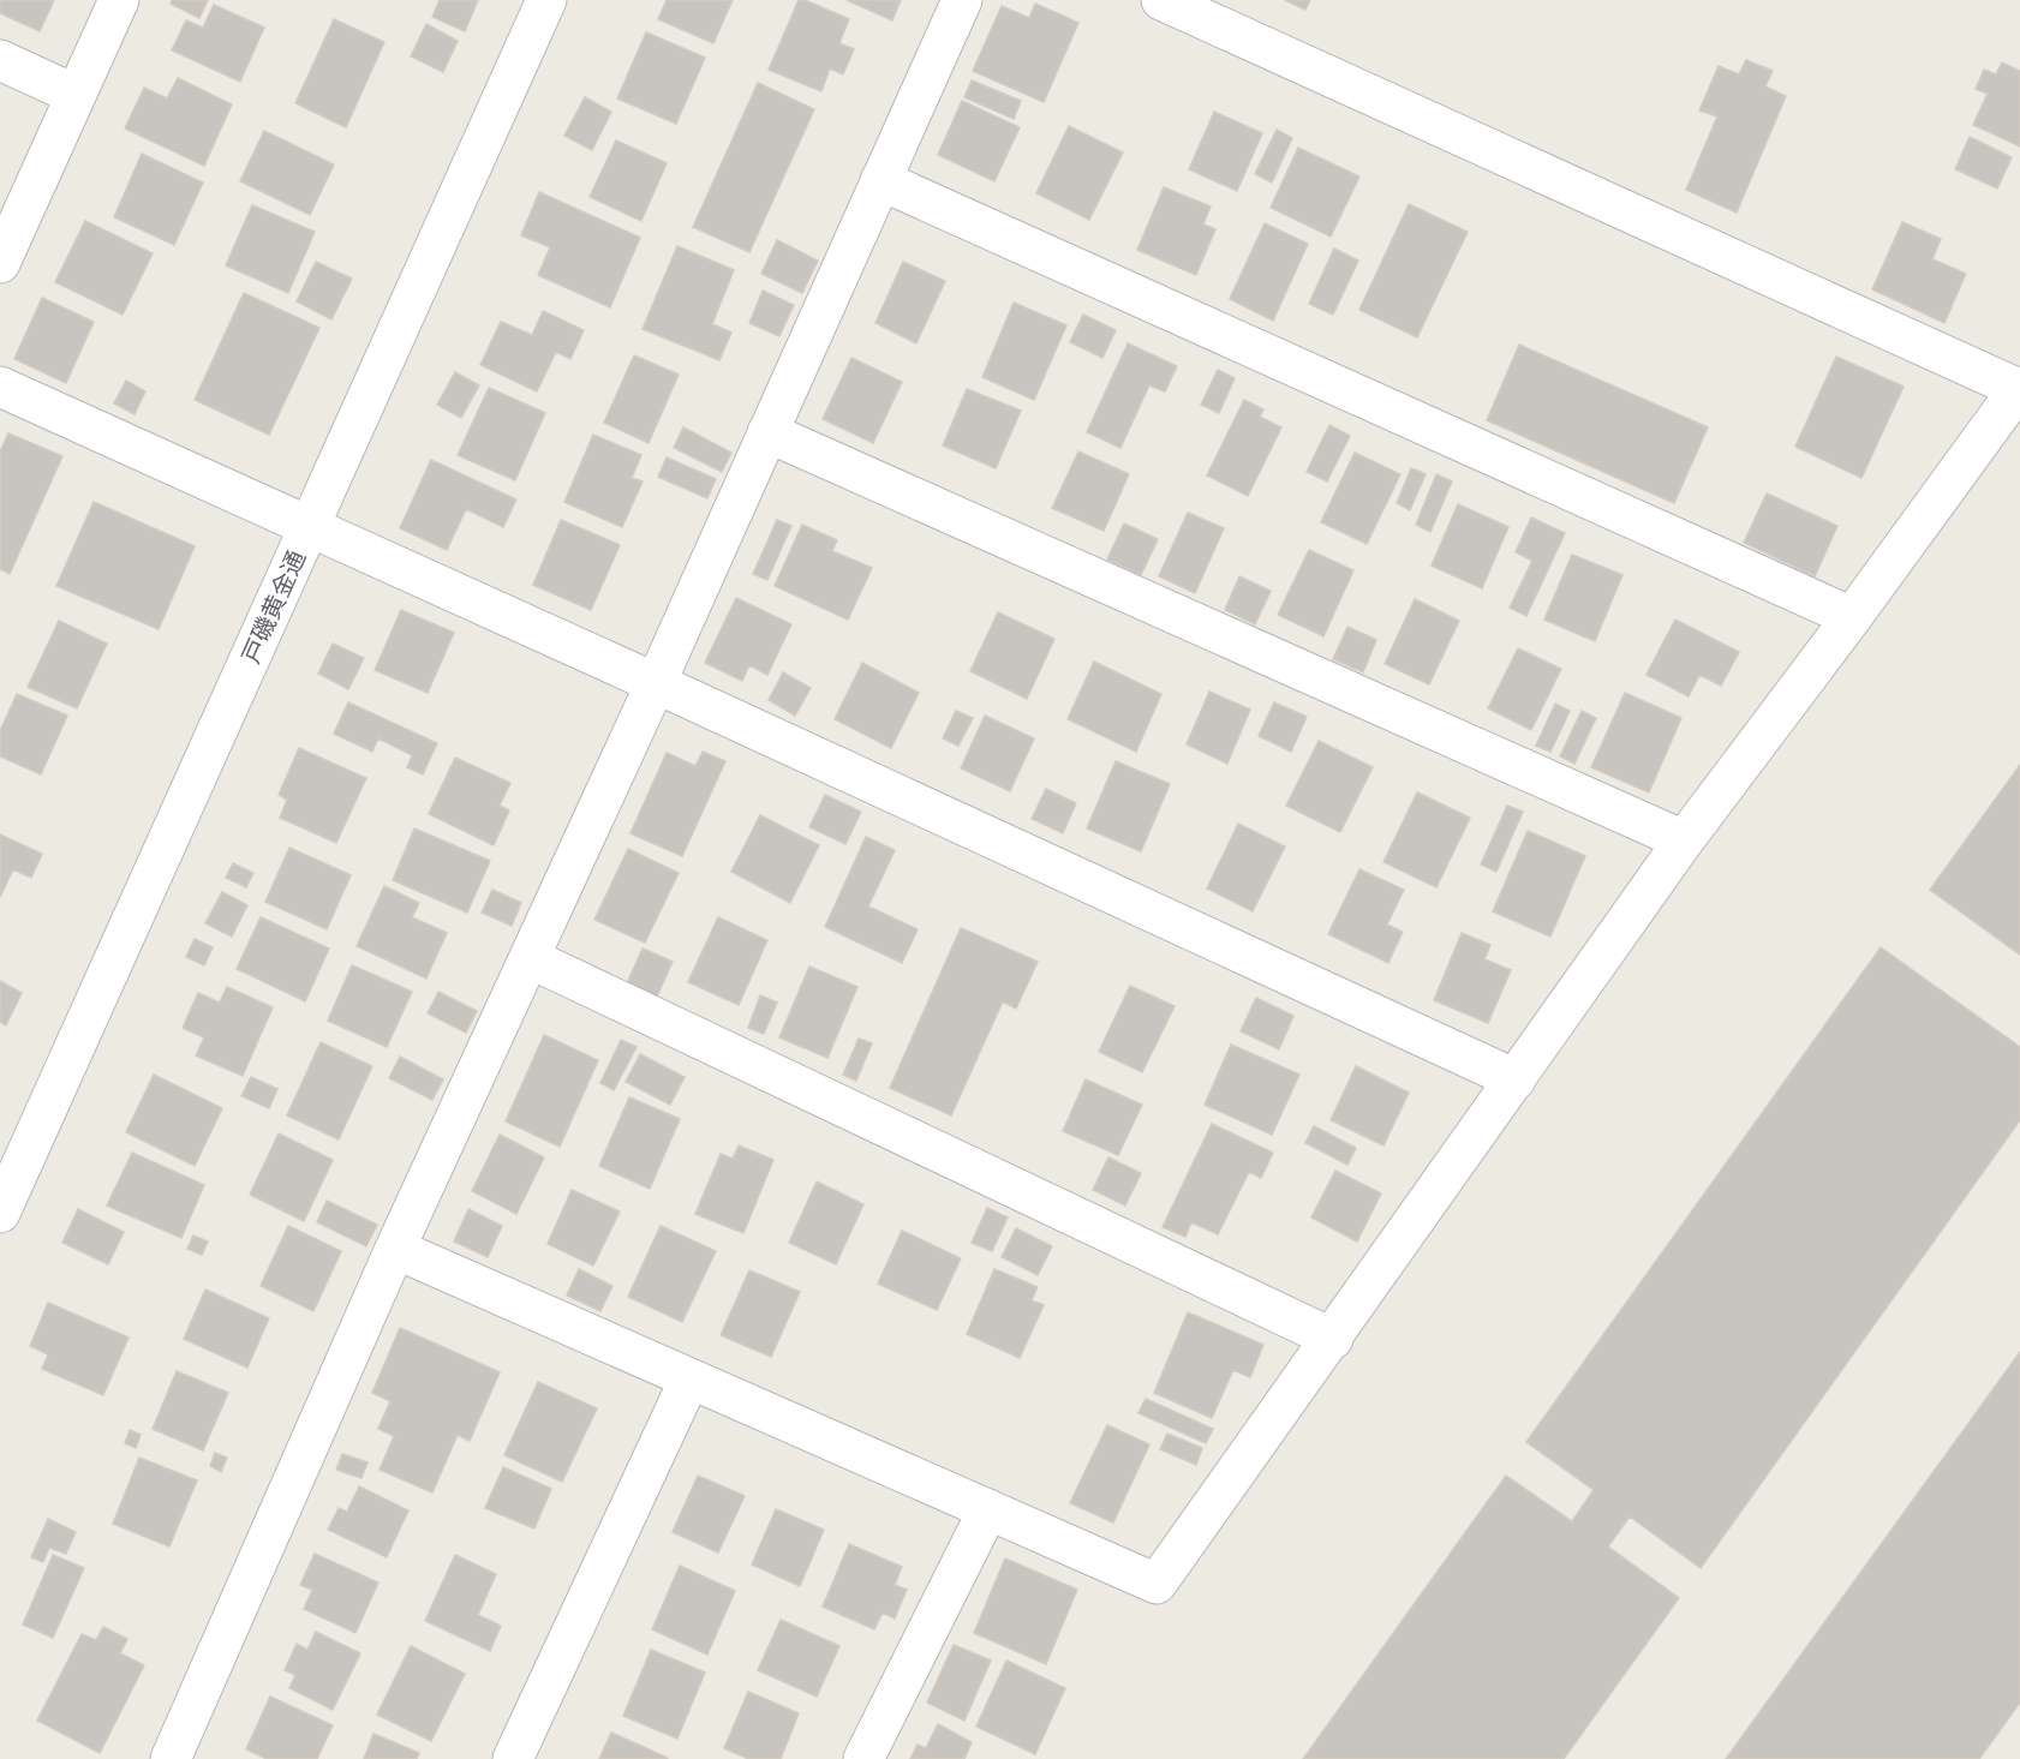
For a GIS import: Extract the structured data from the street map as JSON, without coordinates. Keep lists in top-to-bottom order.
{
  "streets": {
    "street": ["戸磯黄金通"]
  }
}
